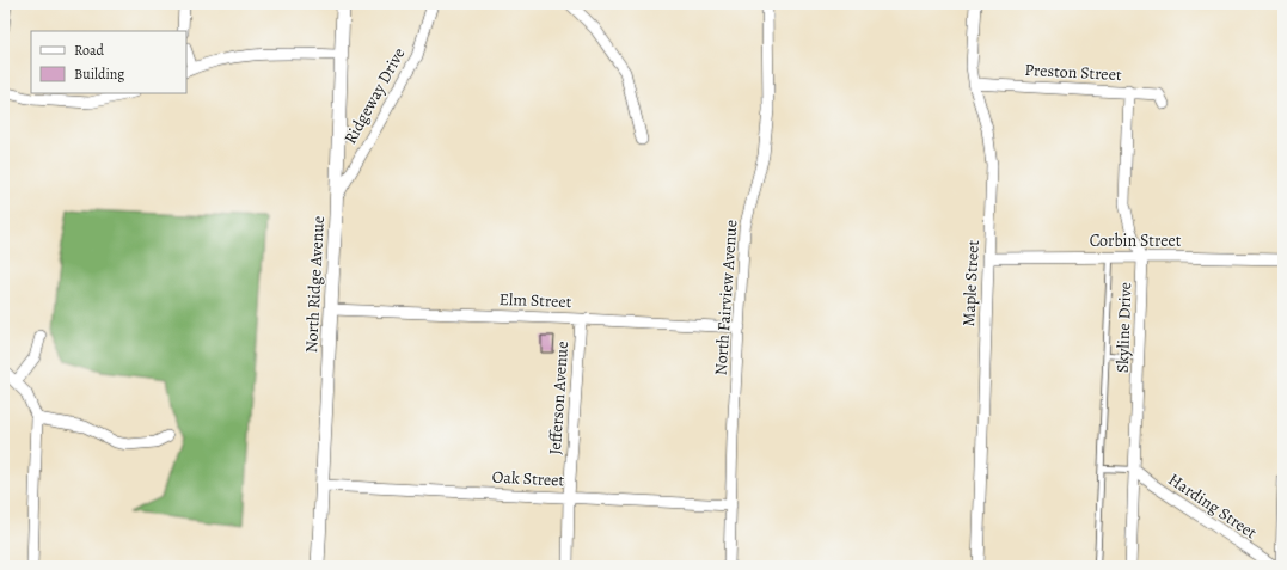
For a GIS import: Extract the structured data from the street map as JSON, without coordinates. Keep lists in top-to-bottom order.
{
  "streets": {
    "street": [
      "Preston Street",
      "Ridgeway Drive",
      "Corbin Street",
      "Maple Street",
      "North Ridge Avenue",
      "North Fairview Avenue",
      "Elm Street",
      "Skyline Drive",
      "Jefferson Avenue",
      "Oak Street",
      "Harding Street"
    ]
  },
  "crossings": [
    ["Preston Street", "Maple Street"],
    ["Preston Street", "Skyline Drive"],
    ["Ridgeway Drive", "North Ridge Avenue"],
    ["Corbin Street", "Maple Street"],
    ["Corbin Street", "Skyline Drive"],
    ["North Ridge Avenue", "Elm Street"],
    ["North Ridge Avenue", "Oak Street"],
    ["North Fairview Avenue", "Elm Street"],
    ["North Fairview Avenue", "Oak Street"],
    ["Elm Street", "Jefferson Avenue"],
    ["Skyline Drive", "Harding Street"],
    ["Jefferson Avenue", "Oak Street"]
  ],
  "legend": ["Road", "Building"]
}
